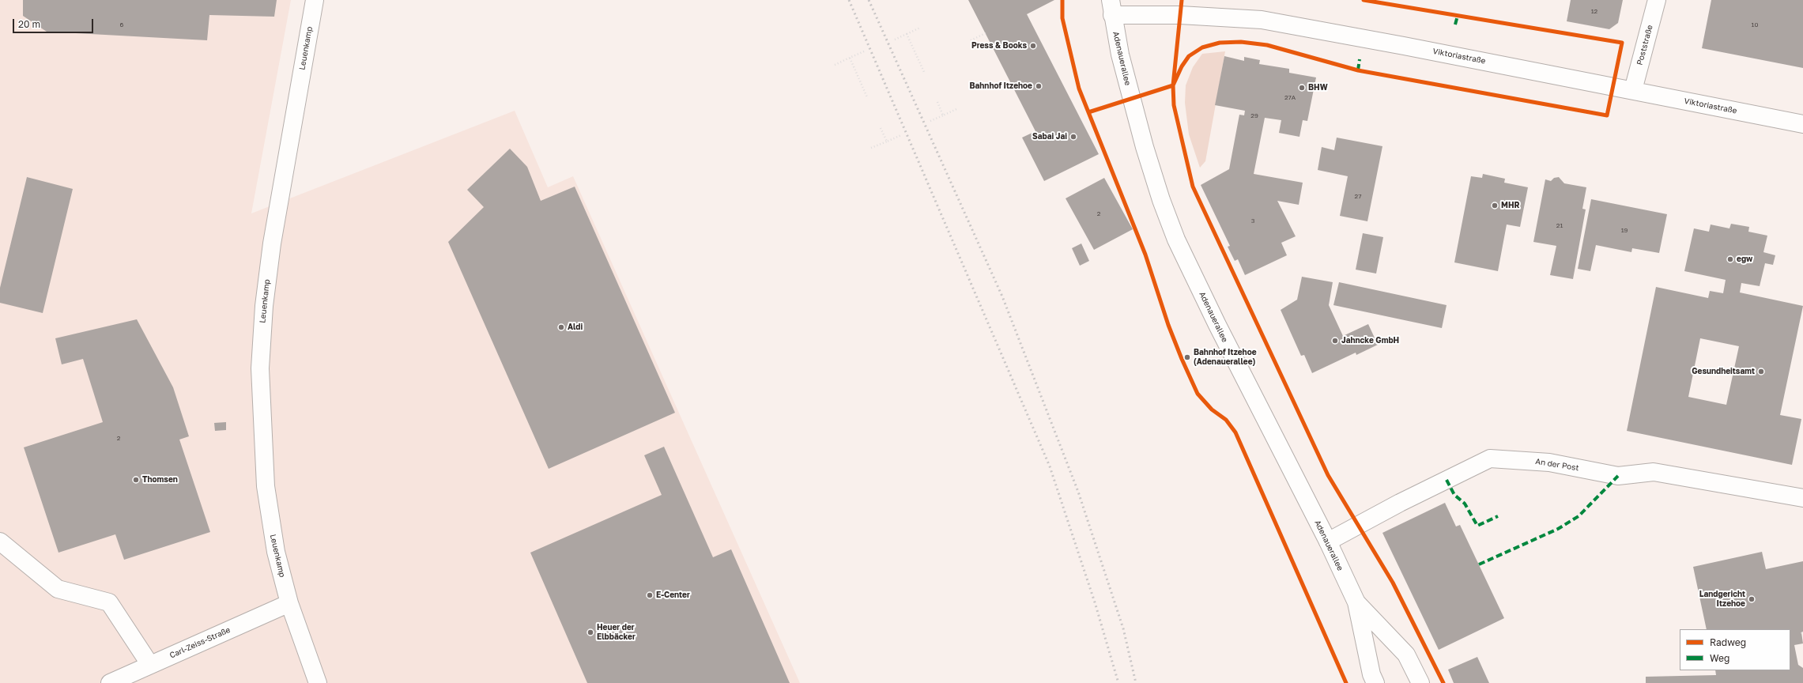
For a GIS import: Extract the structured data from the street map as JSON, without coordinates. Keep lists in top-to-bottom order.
{
  "streets": {
    "street": [
      "Poststraße",
      "Leuenkamp",
      "Viktoriastraße",
      "Adenauerallee",
      "An der Post",
      "Carl-Zeiss-Straße"
    ]
  },
  "crossings": [
    ["Poststraße", "Viktoriastraße"],
    ["Leuenkamp", "Carl-Zeiss-Straße"],
    ["Viktoriastraße", "Adenauerallee"],
    ["Adenauerallee", "An der Post"]
  ],
  "places": [
    "Press & Books",
    "Bahnhof Itzehoe",
    "BHW",
    "Sabai Jai",
    "MHR",
    "egw",
    "Aldi",
    "Jahncke GmbH",
    "Bahnhof Itzehoe (Adenauerallee)",
    "Gesundheitsamt",
    "Thomsen",
    "E-Center",
    "Landgericht Itzehoe",
    "Heuer der Elbbäcker"
  ],
  "house_numbers": [
    "12",
    "6",
    "10",
    "27A",
    "29",
    "27",
    "2",
    "3",
    "21",
    "19",
    "2"
  ],
  "legend": ["Radweg", "Weg"],
  "scale_bar": "20 m"
}
